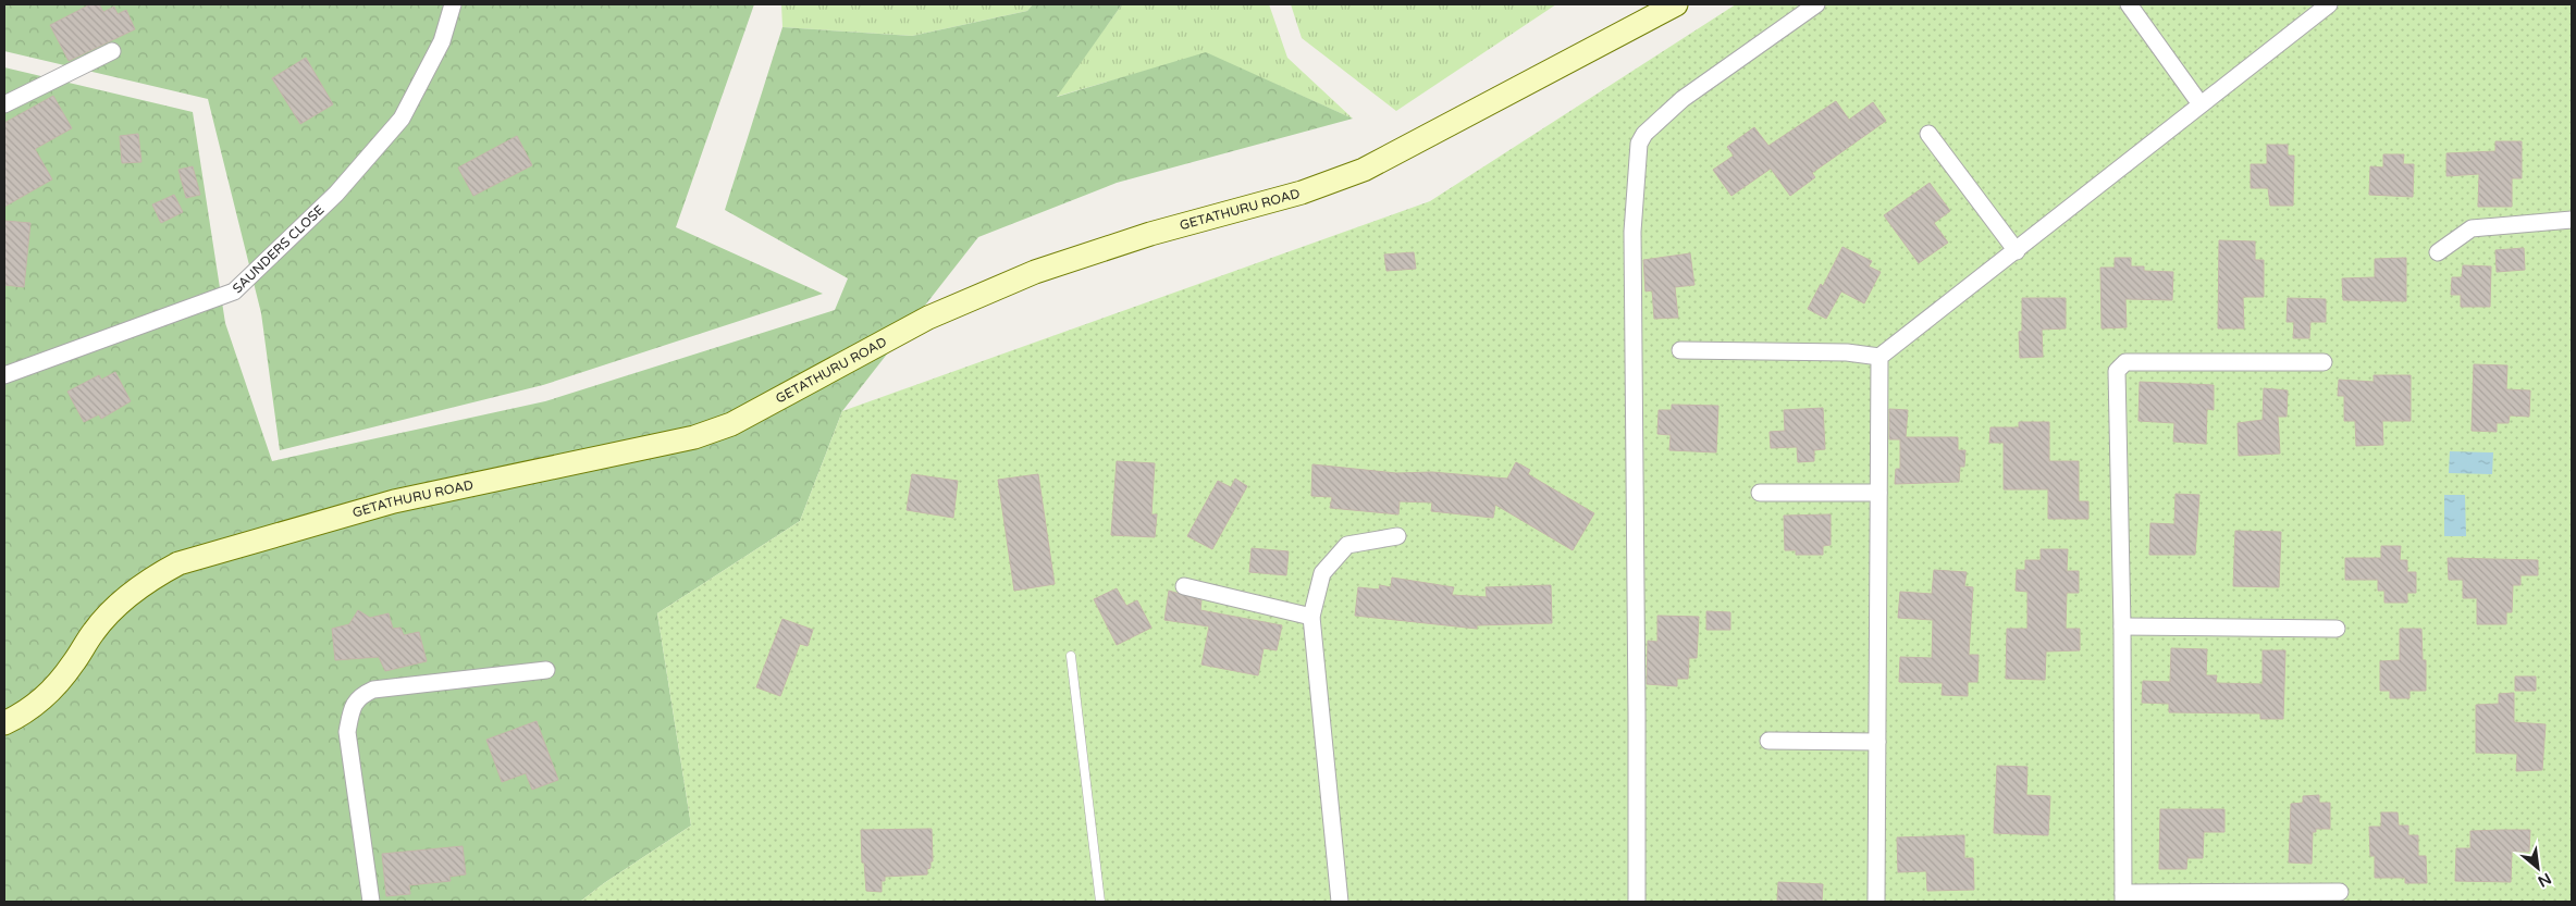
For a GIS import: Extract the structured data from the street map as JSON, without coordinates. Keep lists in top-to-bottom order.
{
  "streets": {
    "main road": ["GETATHURU ROAD"],
    "street": ["SAUNDERS CLOSE"]
  },
  "north": "bottom right"
}
